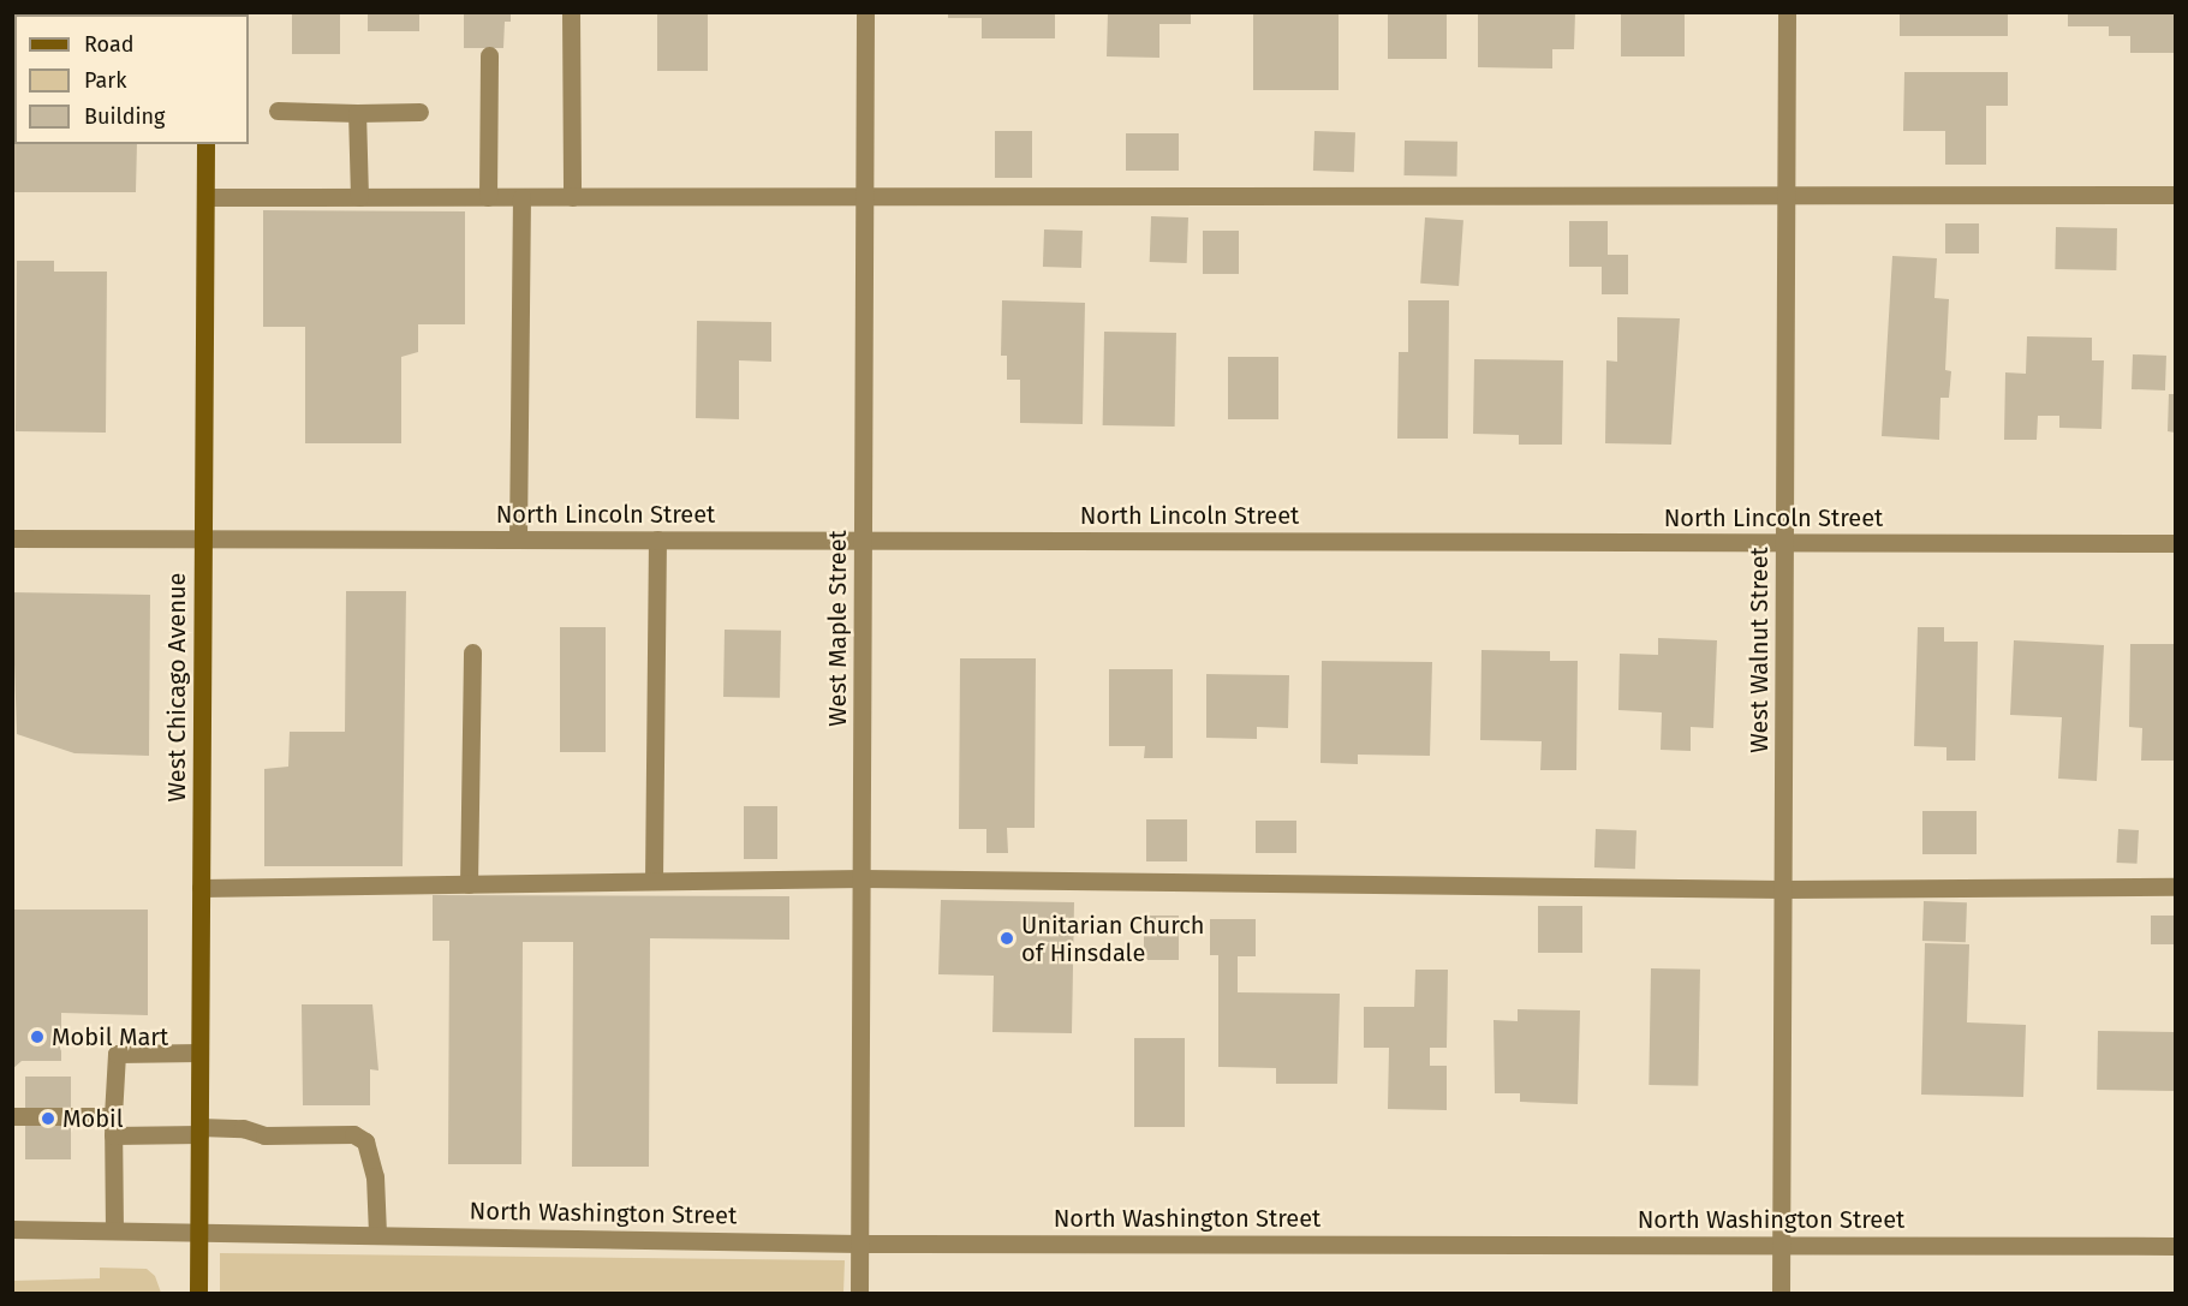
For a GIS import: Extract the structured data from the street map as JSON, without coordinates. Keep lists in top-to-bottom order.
{
  "streets": {
    "main road": ["West Chicago Avenue"],
    "street": [
      "North Lincoln Street",
      "West Maple Street",
      "West Walnut Street",
      "North Washington Street"
    ]
  },
  "crossings": [
    ["North Lincoln Street", "West Maple Street"],
    ["North Lincoln Street", "West Walnut Street"],
    ["North Lincoln Street", "West Chicago Avenue"],
    ["West Maple Street", "North Washington Street"],
    ["West Walnut Street", "North Washington Street"],
    ["West Chicago Avenue", "North Washington Street"]
  ],
  "places": ["Unitarian Church of Hinsdale", "Mobil Mart", "Mobil"],
  "legend": ["Road", "Park", "Building"]
}
